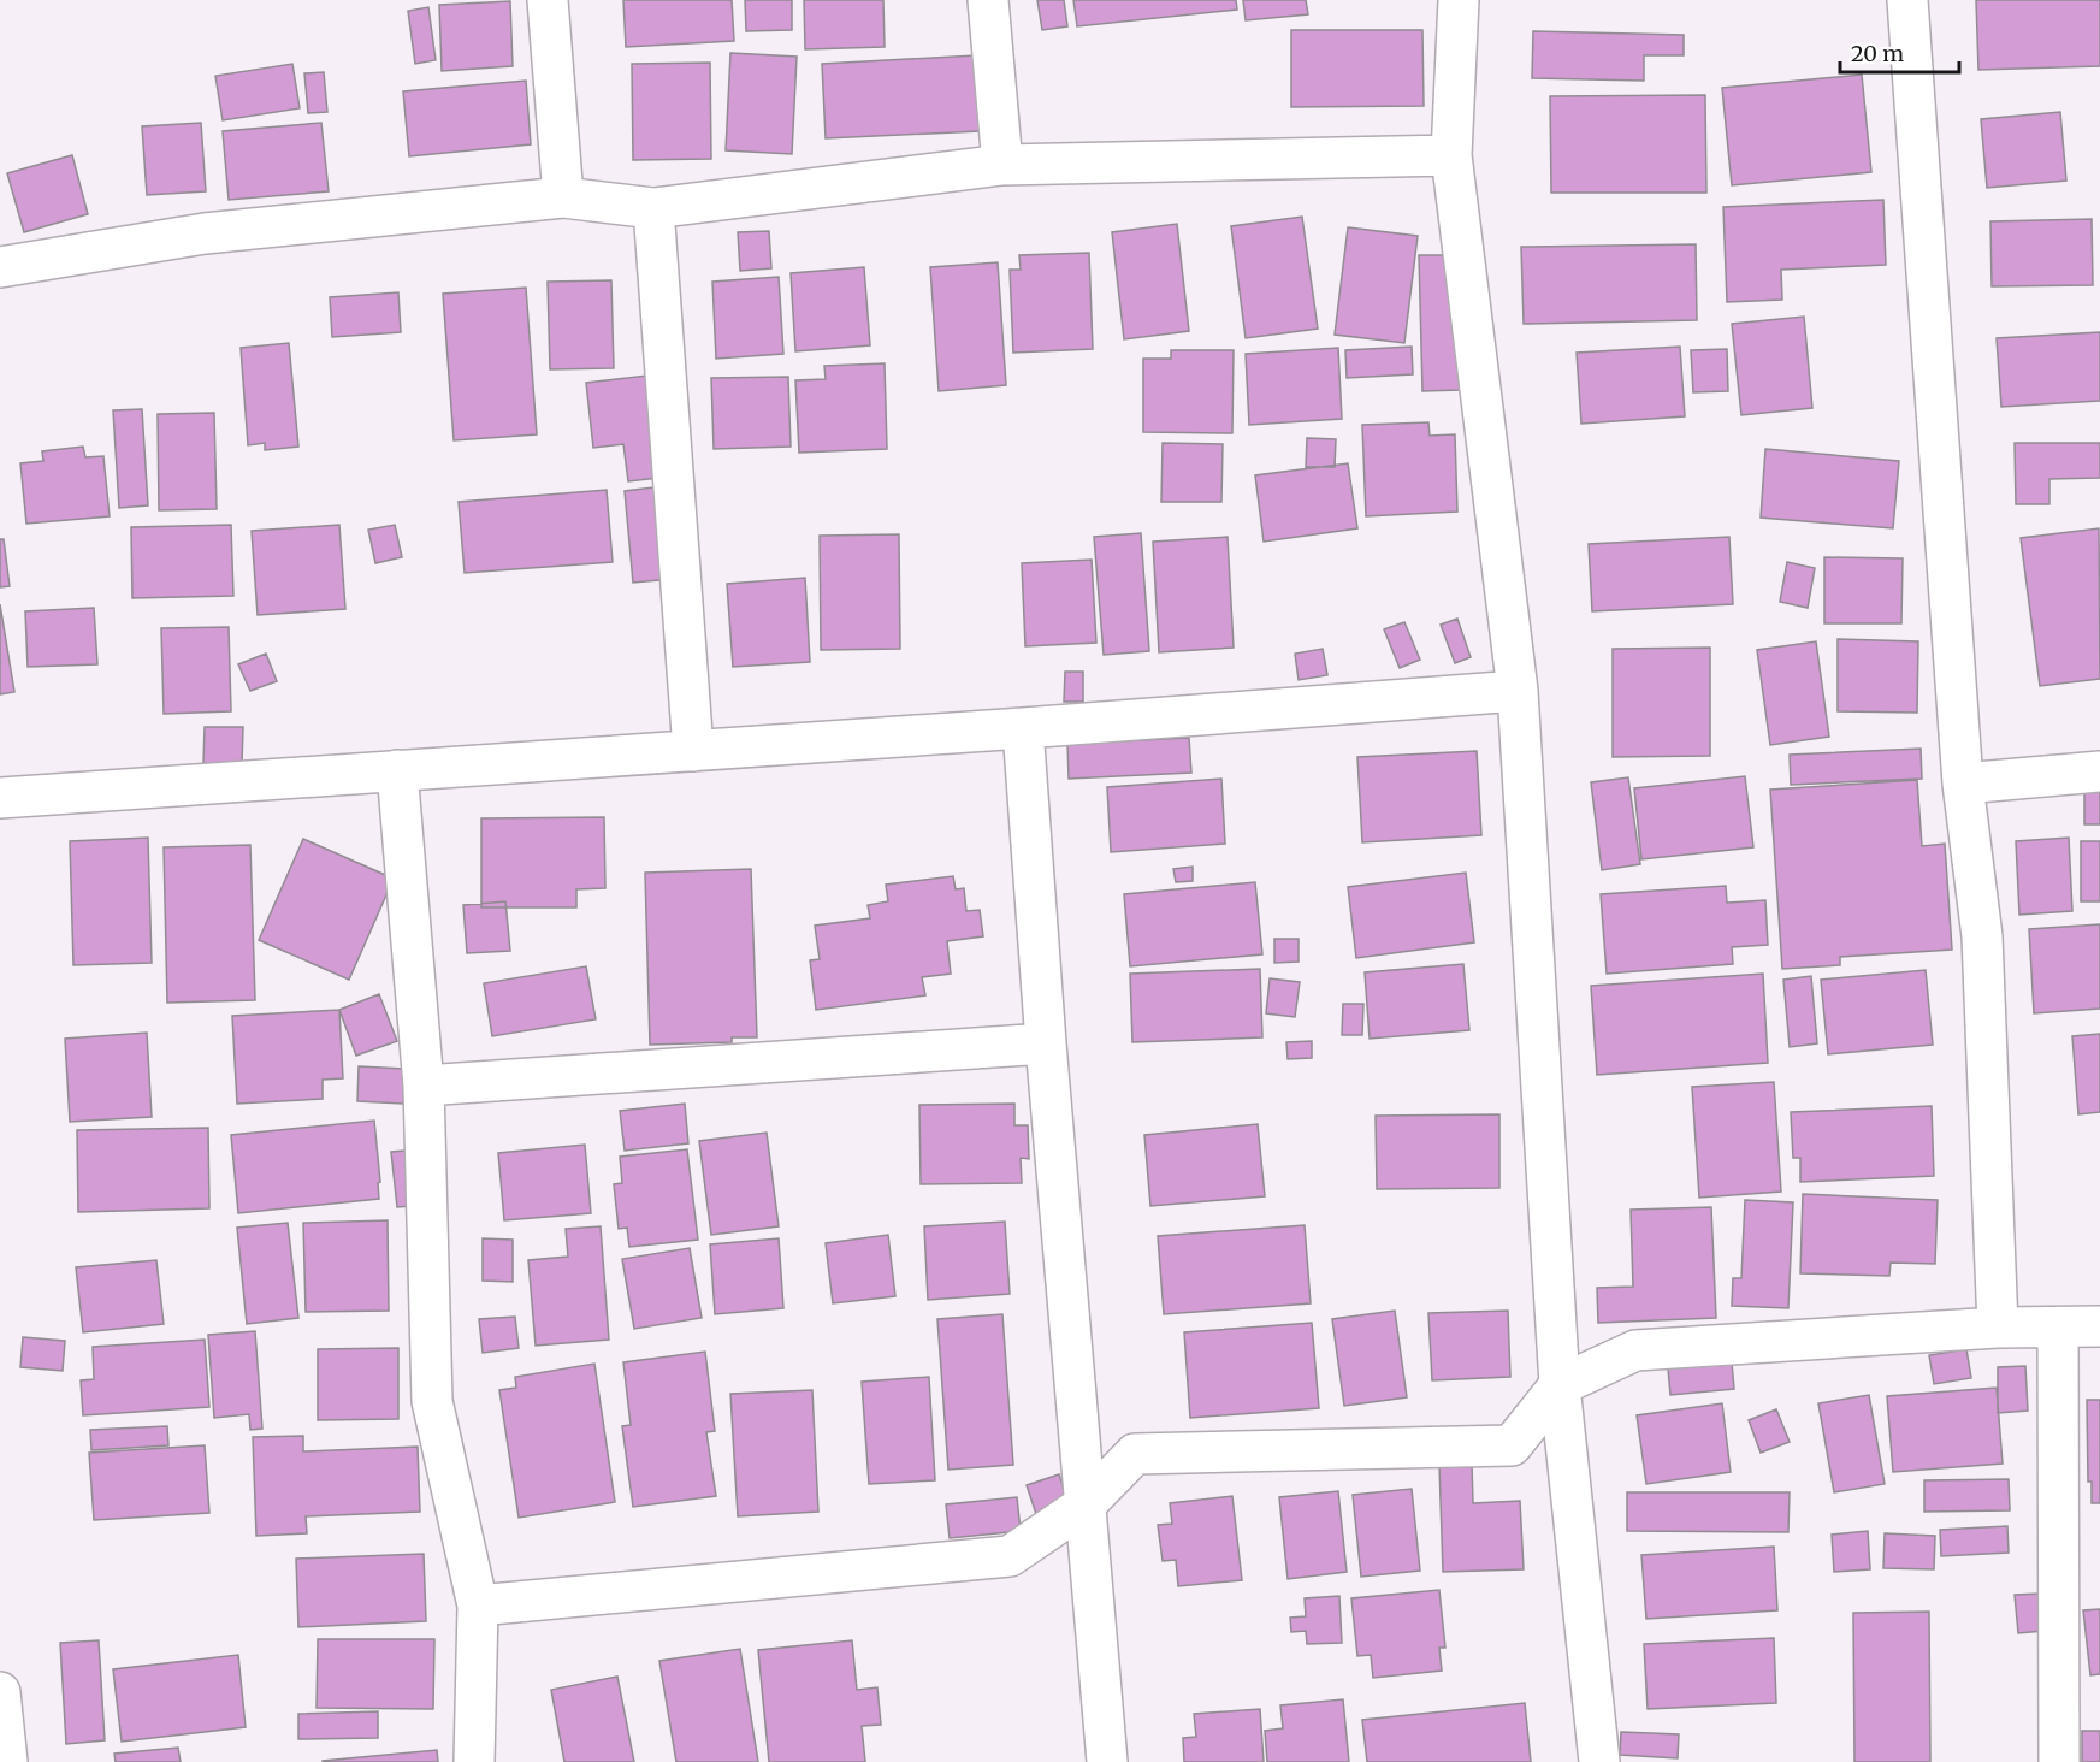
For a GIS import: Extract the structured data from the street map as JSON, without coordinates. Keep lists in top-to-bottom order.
{
  "scale_bar": "20 m"
}
